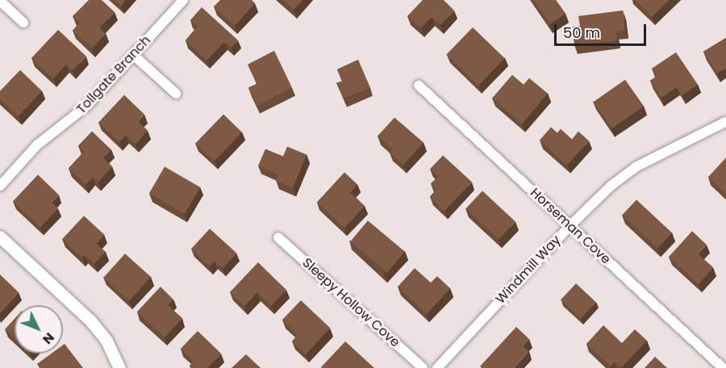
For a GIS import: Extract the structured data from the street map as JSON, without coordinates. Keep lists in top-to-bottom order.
{
  "streets": {
    "street": [
      "Tollgate Branch",
      "Horseman Cove",
      "Windmill Way",
      "Sleepy Hollow Cove"
    ]
  },
  "crossings": [
    ["Horseman Cove", "Windmill Way"]
  ],
  "scale_bar": "50 m",
  "north": "bottom right"
}
